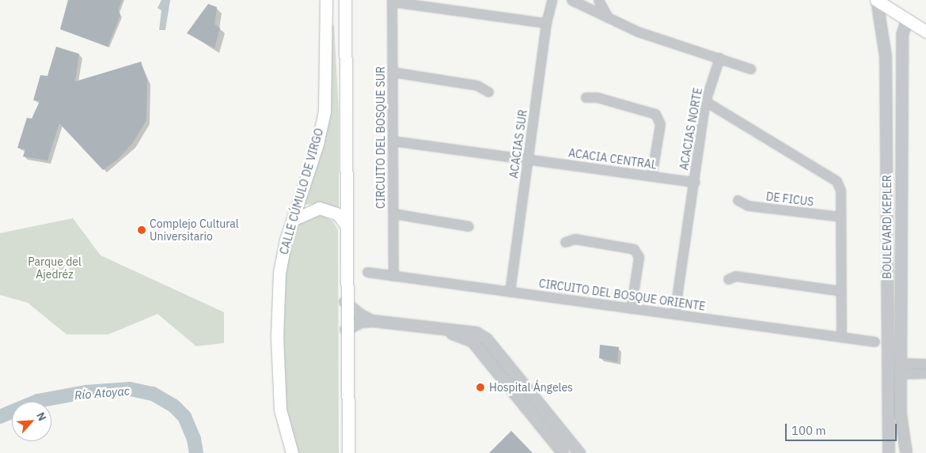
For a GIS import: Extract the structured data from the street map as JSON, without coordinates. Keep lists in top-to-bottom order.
{
  "streets": {
    "main road": ["CALLE CÚMULO DE VIRGO"],
    "street": [
      "ACACIAS NORTE",
      "CIRCUITO DEL BOSQUE SUR",
      "ACACIAS SUR",
      "ACACIA CENTRAL",
      "DE FICUS",
      "BOULEVARD KEPLER",
      "CIRCUITO DEL BOSQUE ORIENTE"
    ]
  },
  "crossings": [
    ["ACACIAS NORTE", "ACACIA CENTRAL"],
    ["ACACIAS NORTE", "CIRCUITO DEL BOSQUE ORIENTE"],
    ["CIRCUITO DEL BOSQUE SUR", "ACACIA CENTRAL"],
    ["CIRCUITO DEL BOSQUE SUR", "CIRCUITO DEL BOSQUE ORIENTE"],
    ["ACACIAS SUR", "ACACIA CENTRAL"],
    ["ACACIAS SUR", "CIRCUITO DEL BOSQUE ORIENTE"]
  ],
  "water": ["Río Atoyac"],
  "parks": ["Parque del Ajedréz"],
  "places": ["Complejo Cultural Universitario", "Hospital Ángeles"],
  "scale_bar": "100 m",
  "north": "top right"
}
